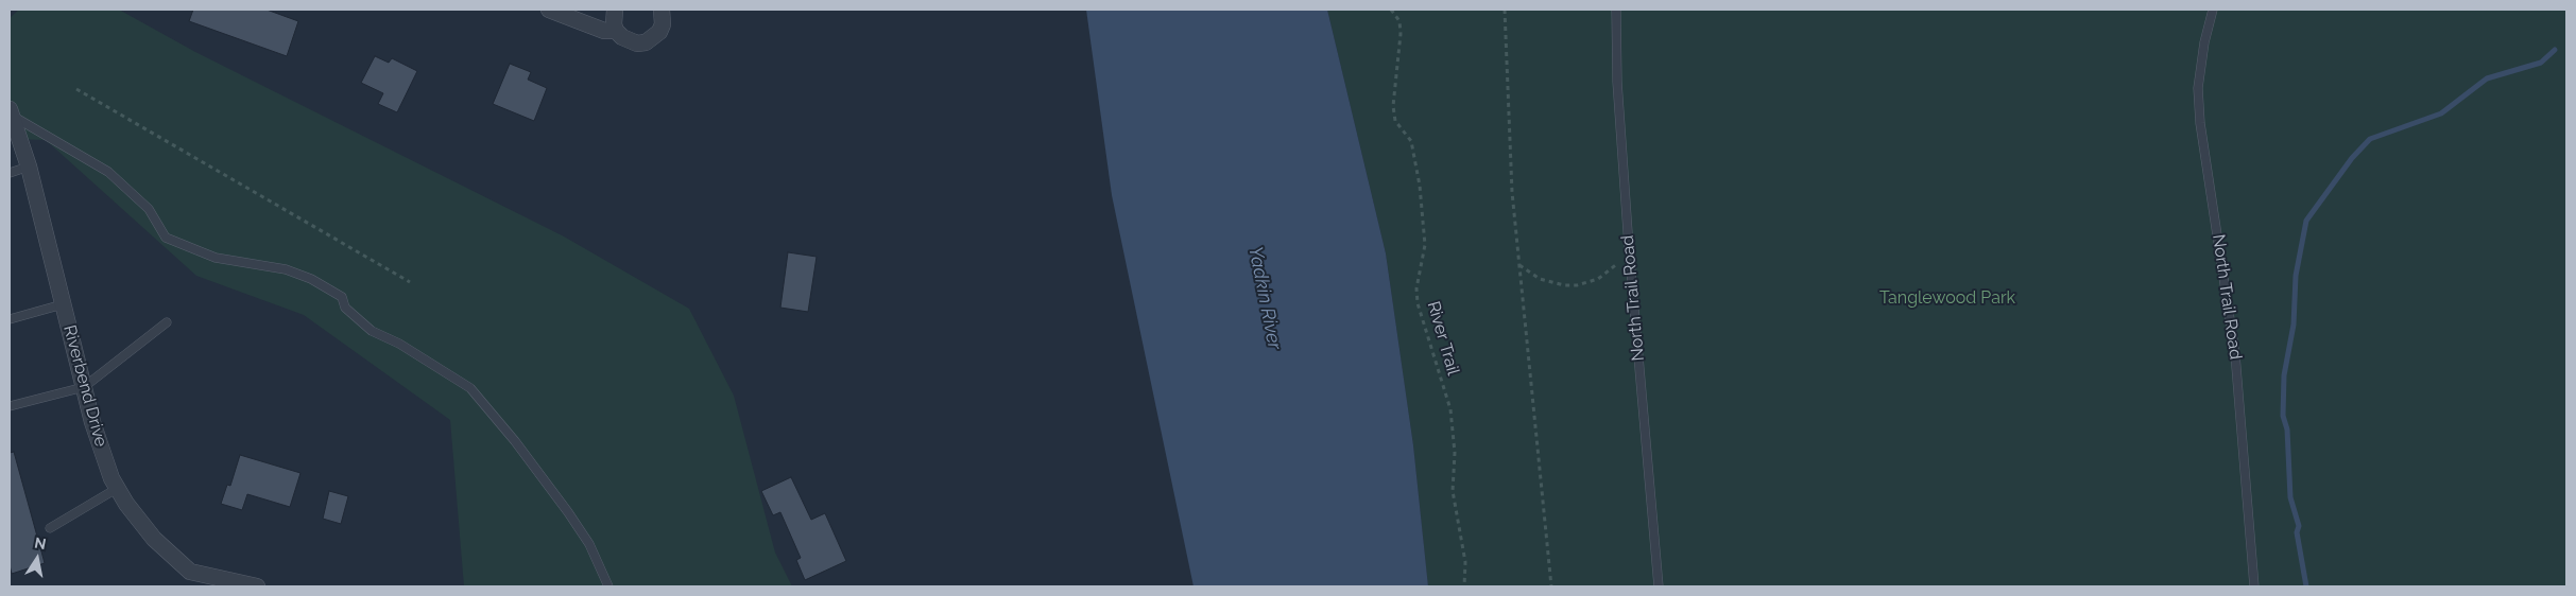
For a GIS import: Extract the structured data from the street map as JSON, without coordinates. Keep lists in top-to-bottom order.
{
  "streets": {
    "street": ["Riverbend Drive"],
    "lane": ["North Trail Road"],
    "path": ["River Trail"]
  },
  "water": ["Yadkin River"],
  "parks": ["Tanglewood Park"],
  "north": "top"
}
